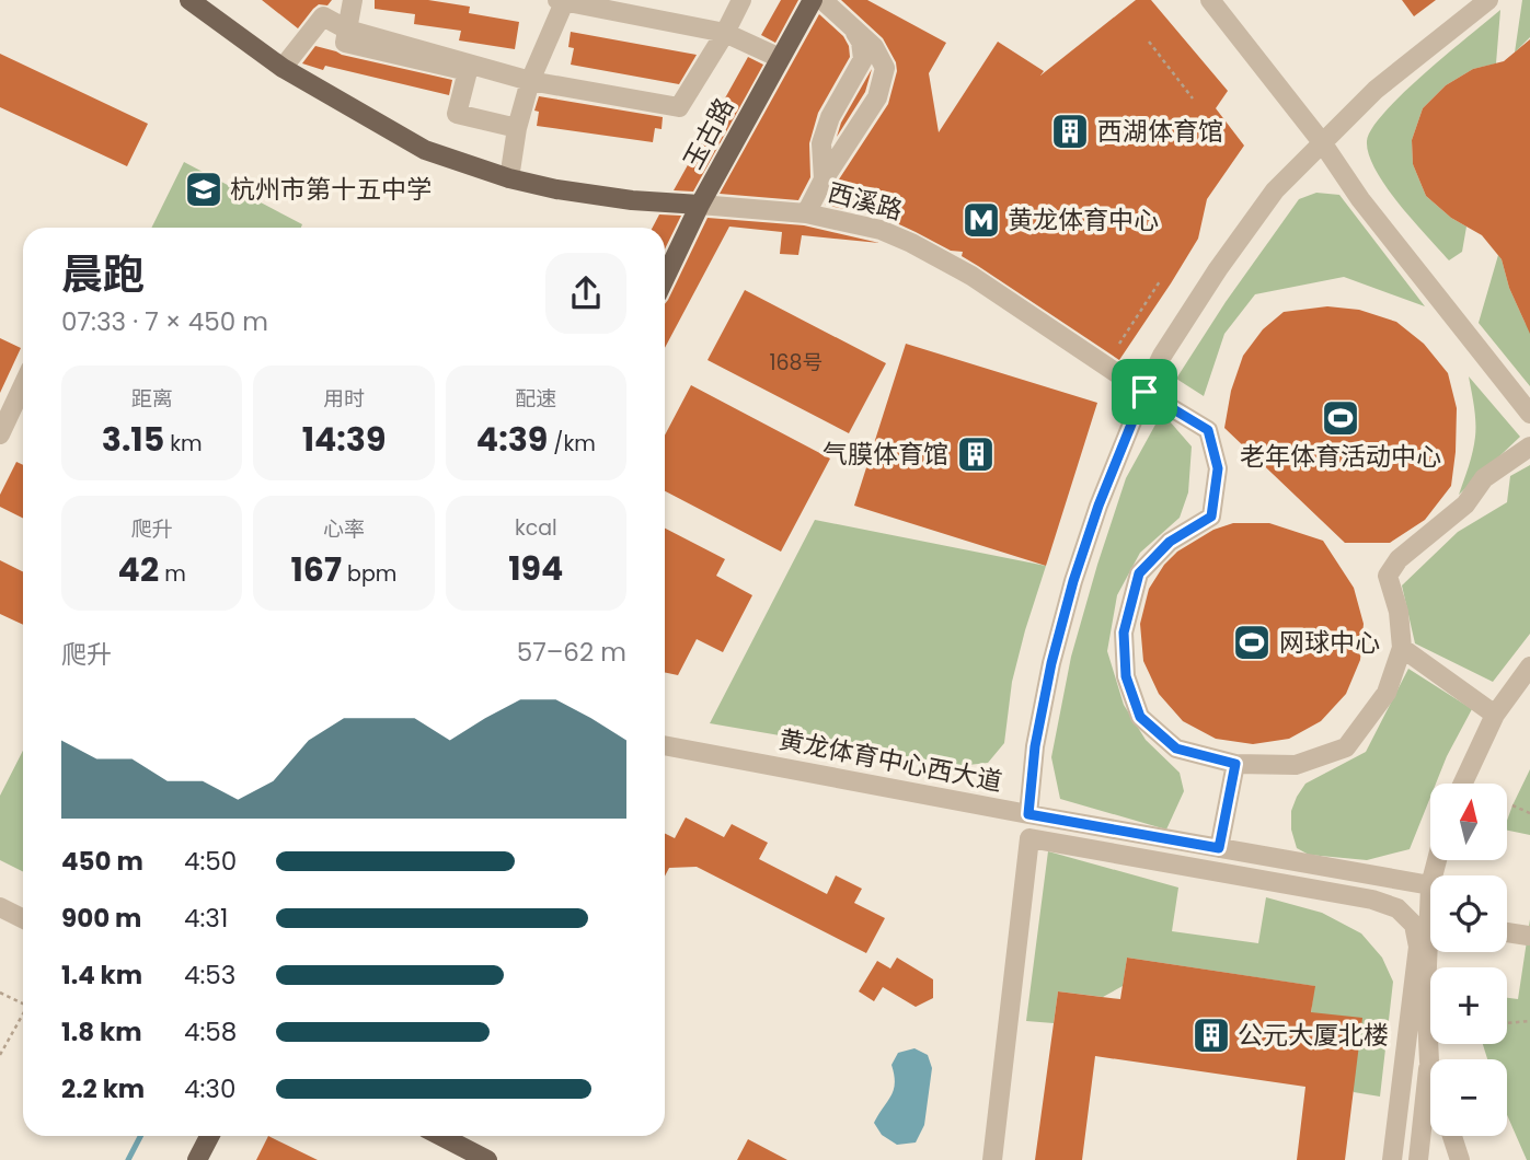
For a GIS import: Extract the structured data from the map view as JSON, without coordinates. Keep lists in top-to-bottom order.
{
  "streets": {
    "main road": ["玉古路", "西溪路"],
    "street": ["黄龙体育中心西大道"]
  },
  "crossings": [
    ["玉古路", "西溪路"]
  ],
  "places": {
    "building": ["西湖体育馆", "气膜体育馆", "公元大厦北楼"],
    "school or university": ["杭州市第十五中学"],
    "metro station": ["黄龙体育中心"],
    "sports": ["老年体育活动中心", "网球中心"]
  },
  "house_numbers": ["168号"],
  "north": "top",
  "page": {
    "heading": ["晨跑", "07:33 · 7 × 450 m"],
    "stats": [
      ["距离", "3.15 km"],
      ["用时", "14:39"],
      ["配速", "4:39 /km"],
      ["爬升", "42 m"],
      ["心率", "167 bpm"],
      ["kcal", "194"]
    ],
    "chart": ["爬升", "57–62 m"],
    "map_buttons": ["+", "−"],
    "list": [
      {
        "name": "450 m",
        "note": "4:50"
      },
      {
        "name": "900 m",
        "note": "4:31"
      },
      {
        "name": "1.4 km",
        "note": "4:53"
      },
      {
        "name": "1.8 km",
        "note": "4:58"
      },
      {
        "name": "2.2 km",
        "note": "4:30"
      }
    ]
  }
}
